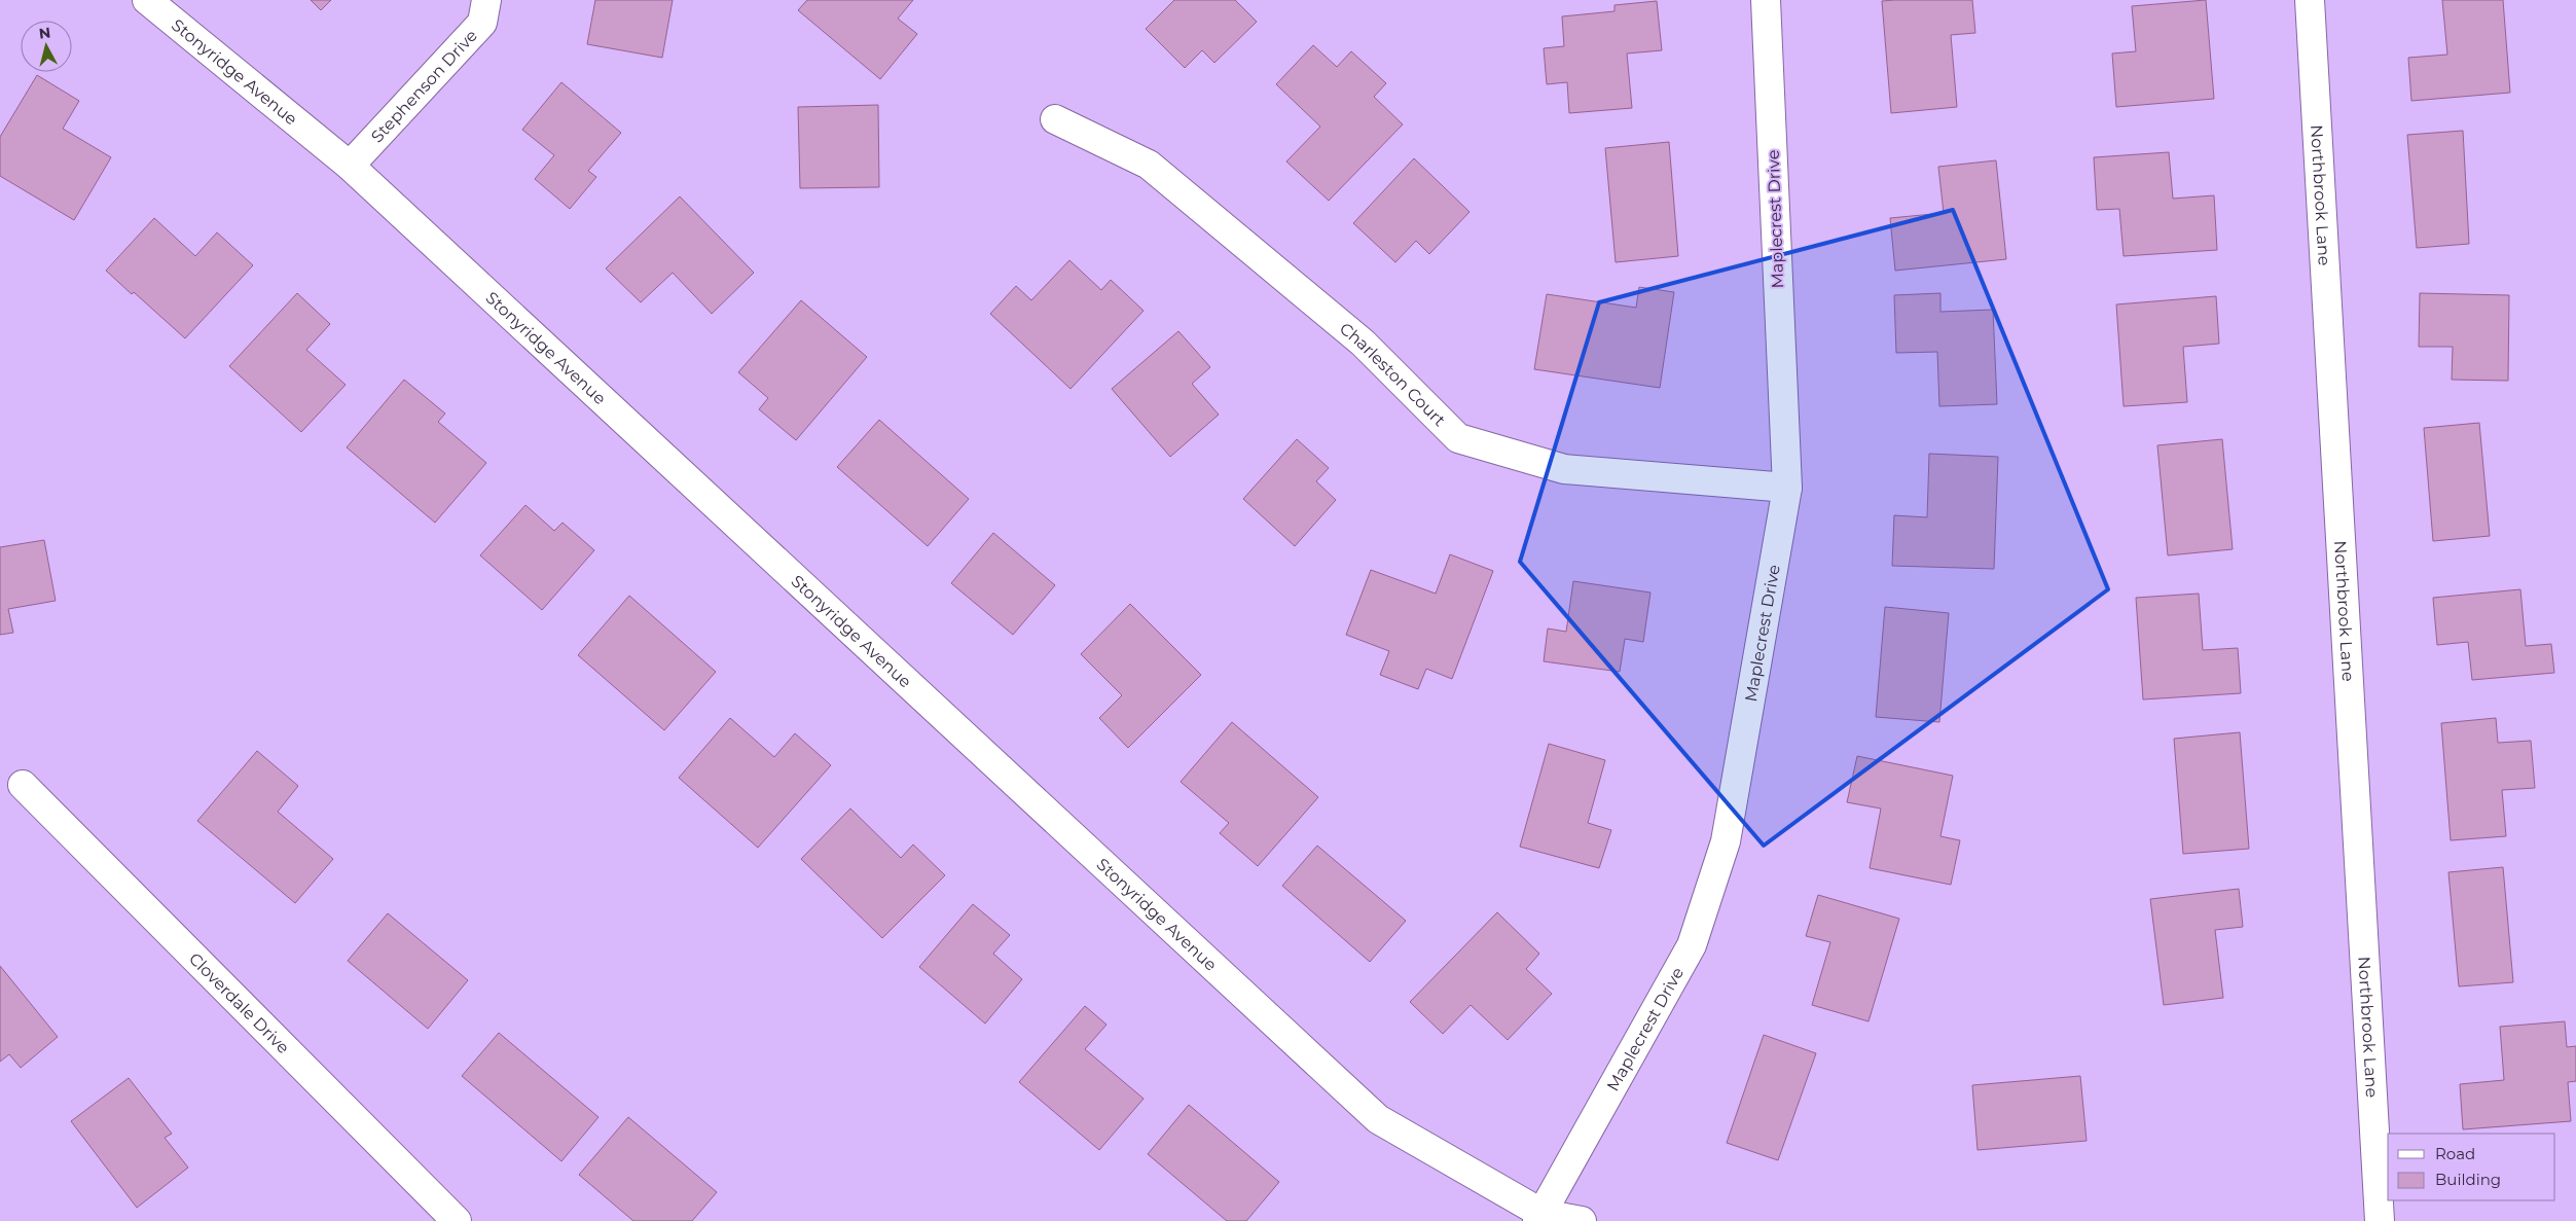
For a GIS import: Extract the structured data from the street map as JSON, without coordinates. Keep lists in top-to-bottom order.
{
  "streets": {
    "street": [
      "Stonyridge Avenue",
      "Stephenson Drive",
      "Northbrook Lane",
      "Maplecrest Drive",
      "Charleston Court",
      "Cloverdale Drive"
    ]
  },
  "crossings": [
    ["Stonyridge Avenue", "Stephenson Drive"],
    ["Stonyridge Avenue", "Maplecrest Drive"],
    ["Maplecrest Drive", "Charleston Court"]
  ],
  "legend": ["Road", "Building"],
  "north": "top"
}
